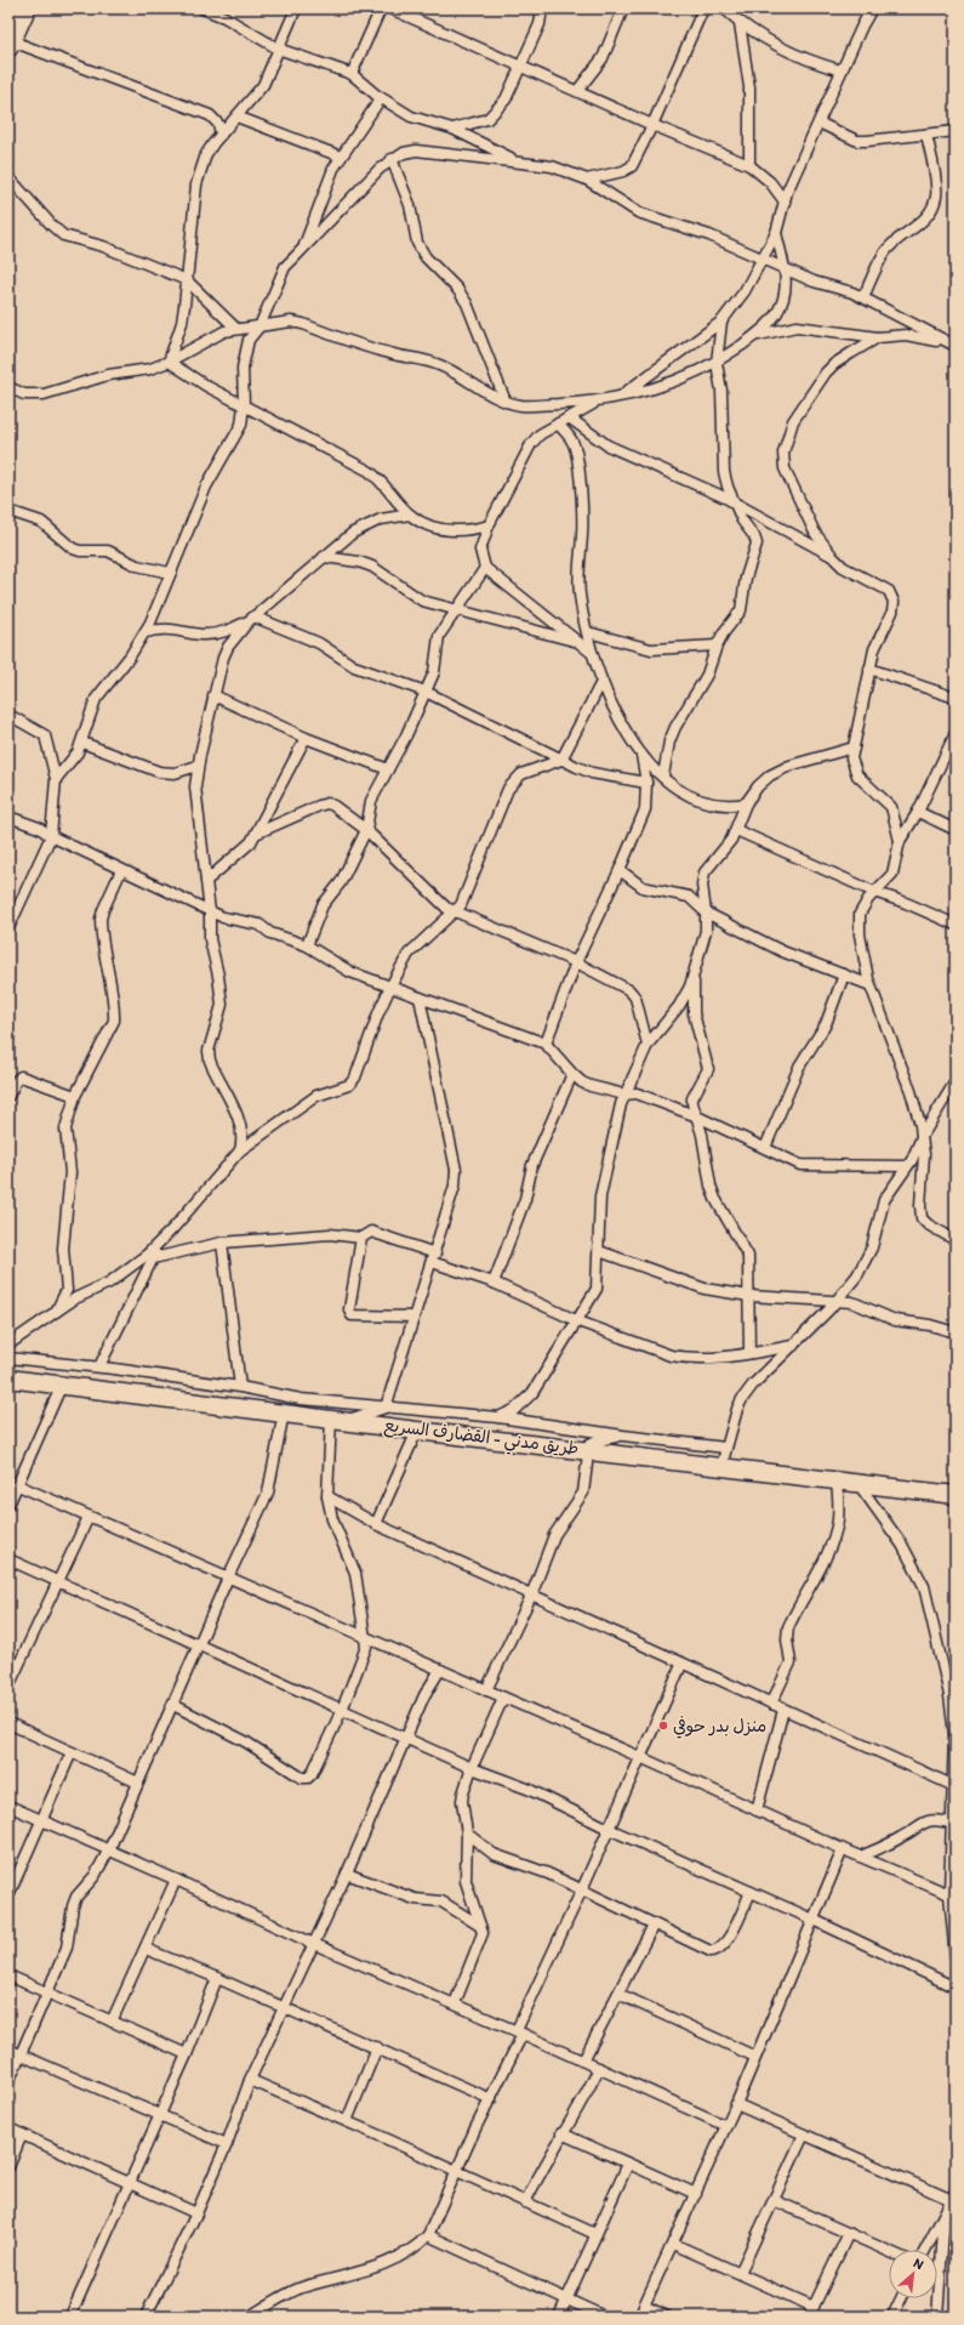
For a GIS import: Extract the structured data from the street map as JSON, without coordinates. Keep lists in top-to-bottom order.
{
  "streets": {
    "highway": ["طريق مدني - القضارف السريع"]
  },
  "places": ["منزل بدر حوفي"],
  "north": "top right"
}
